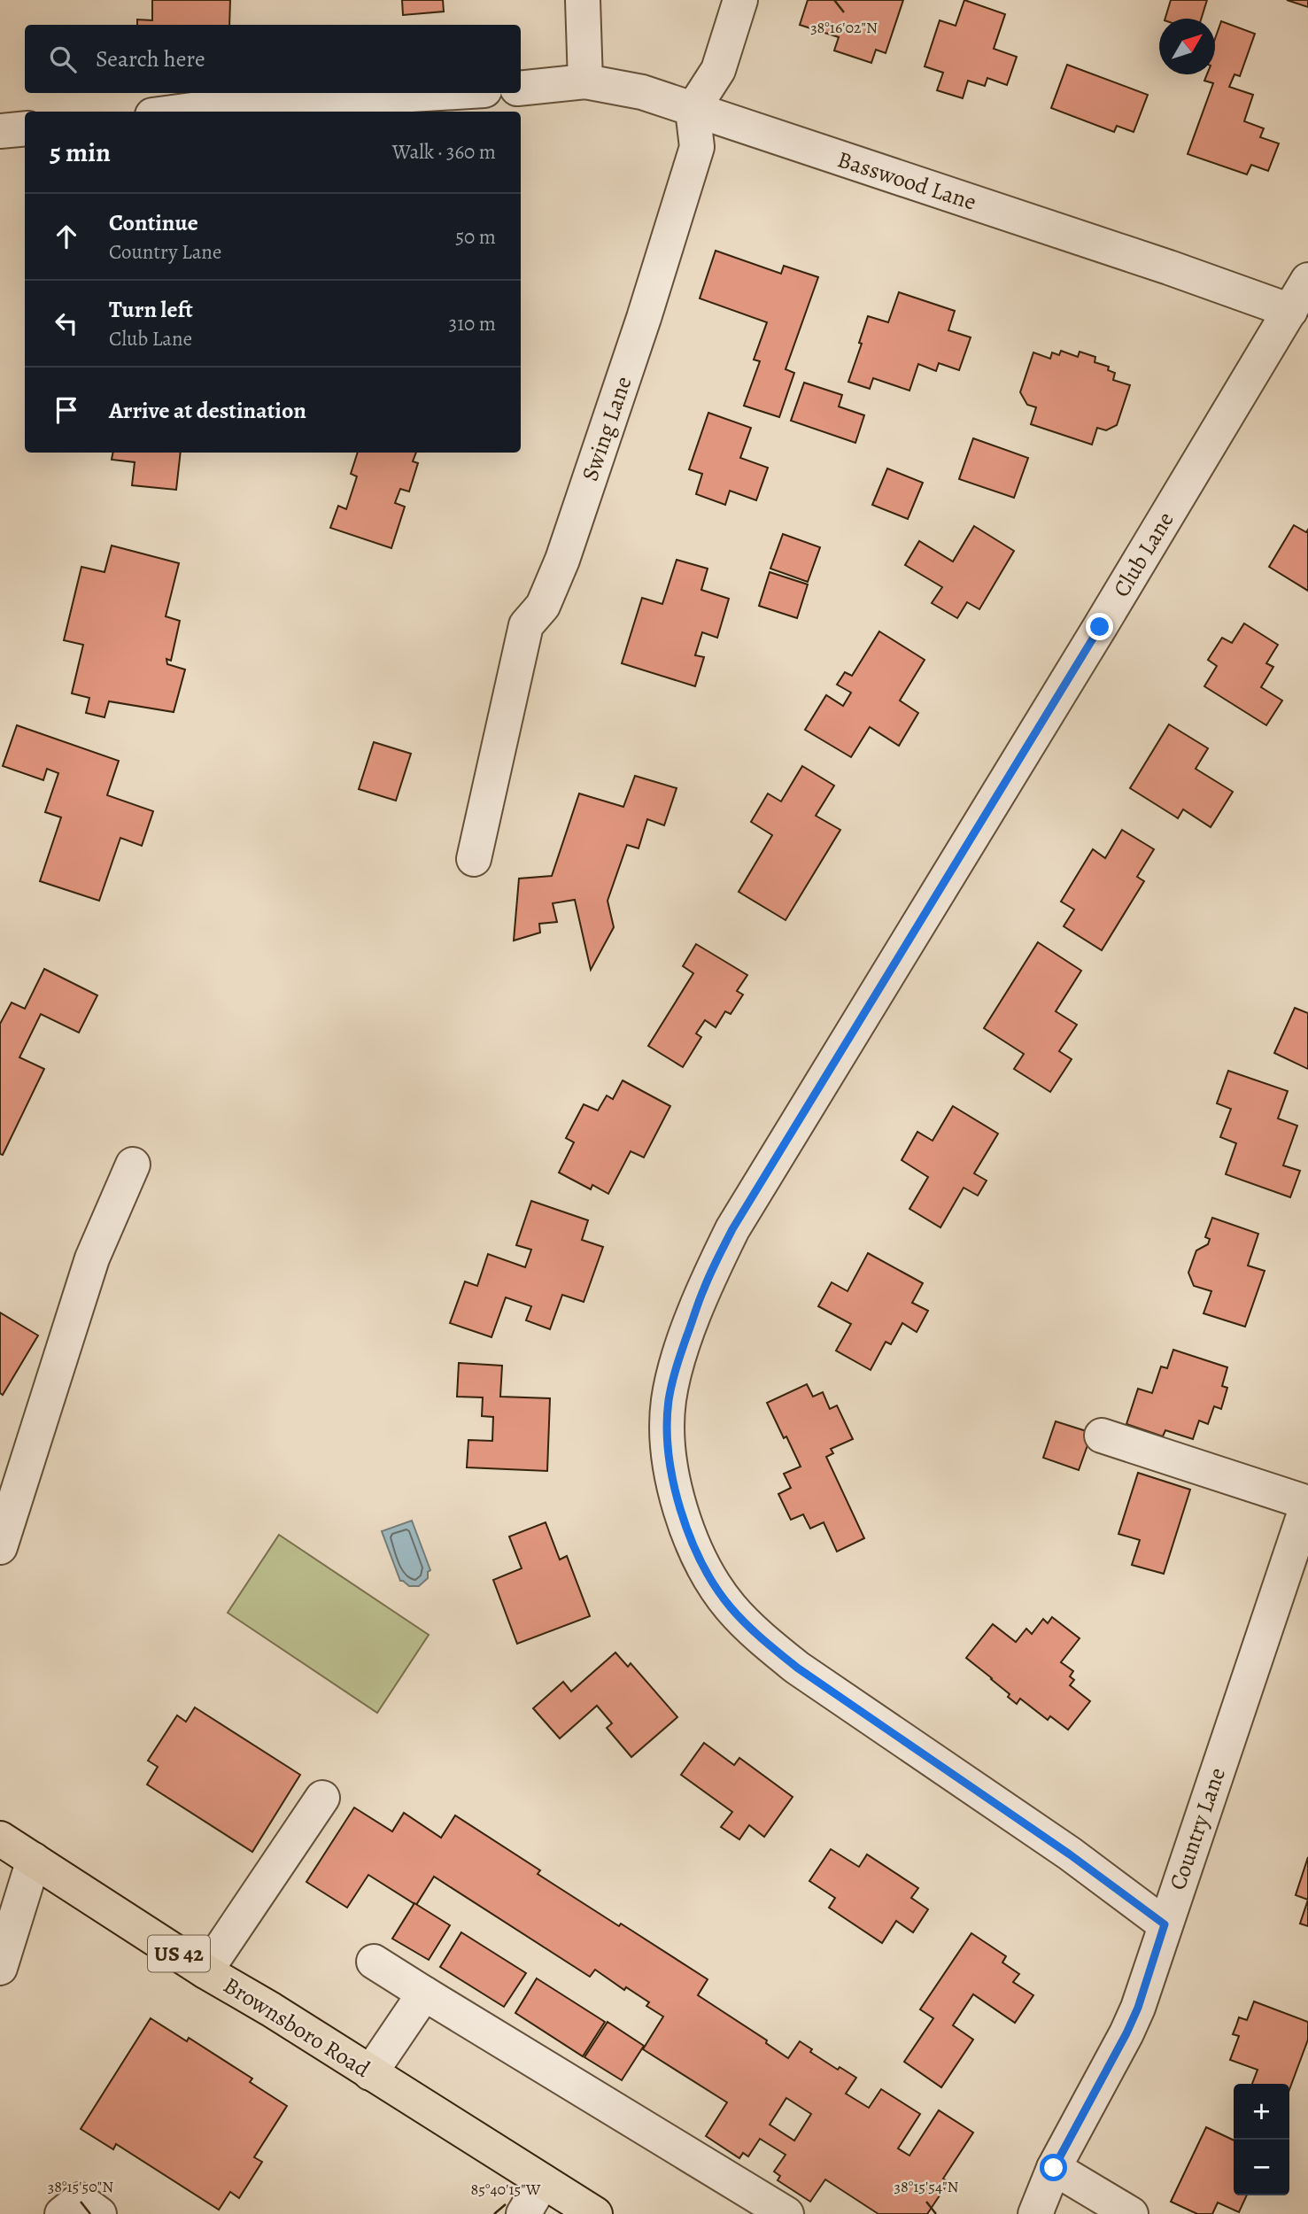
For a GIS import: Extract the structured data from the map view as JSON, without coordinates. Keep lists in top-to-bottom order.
{
  "streets": {
    "main road": ["US 42", "Brownsboro Road"],
    "street": [
      "Basswood Lane",
      "Swing Lane",
      "Club Lane",
      "Country Lane"
    ]
  },
  "crossings": [
    ["Basswood Lane", "Swing Lane"],
    ["Basswood Lane", "Club Lane"],
    ["Club Lane", "Country Lane"]
  ],
  "north": "top right",
  "page": {
    "search": "Search here",
    "heading": ["5 min", "Walk · 360 m"],
    "list": [
      ["Continue", "Country Lane", "50 m"],
      ["Turn left", "Club Lane", "310 m"],
      "Arrive at destination"
    ],
    "map_buttons": ["+", "−"]
  },
  "coordinates": [
    "38°16'02\"N",
    "38°15'50\"N",
    "38°15'54\"N",
    "85°40'15\"W"
  ]
}
